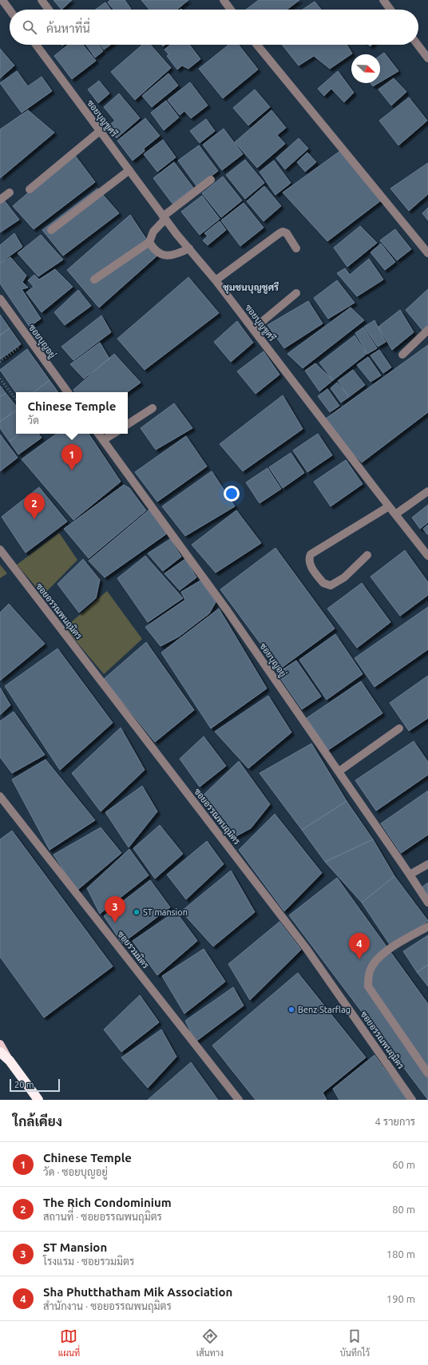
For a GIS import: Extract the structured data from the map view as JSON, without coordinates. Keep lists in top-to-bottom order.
{
  "streets": {
    "street": [
      "ซอยบุญชูศรี",
      "ซอยบุญอยู่",
      "ซอยอรรณพนฤมิตร",
      "ซอยรวมมิตร"
    ]
  },
  "districts": ["ชุมชนบุญชูศรี"],
  "places": ["ST mansion", "Benz Starflag"],
  "scale_bar": "20 m",
  "north": "bottom right",
  "page": {
    "search": "ค้นหาที่นี่",
    "popup": ["Chinese Temple", "วัด"],
    "pins": [
      "1",
      "2",
      "3",
      "4"
    ],
    "scale": "20 m",
    "heading": ["ใกล้เคียง", "4 รายการ"],
    "list": [
      {
        "mark": "1",
        "name": "Chinese Temple",
        "note": "วัด · ซอยบุญอยู่",
        "value": "60 m"
      },
      {
        "mark": "2",
        "name": "The Rich Condominium",
        "note": "สถานที่ · ซอยอรรณพนฤมิตร",
        "value": "80 m"
      },
      {
        "mark": "3",
        "name": "ST Mansion",
        "note": "โรงแรม · ซอยรวมมิตร",
        "value": "180 m"
      },
      {
        "mark": "4",
        "name": "Sha Phutthatham Mik Association",
        "note": "สำนักงาน · ซอยอรรณพนฤมิตร",
        "value": "190 m"
      }
    ],
    "nav": ["แผนที่", "เส้นทาง", "บันทึกไว้"]
  }
}
